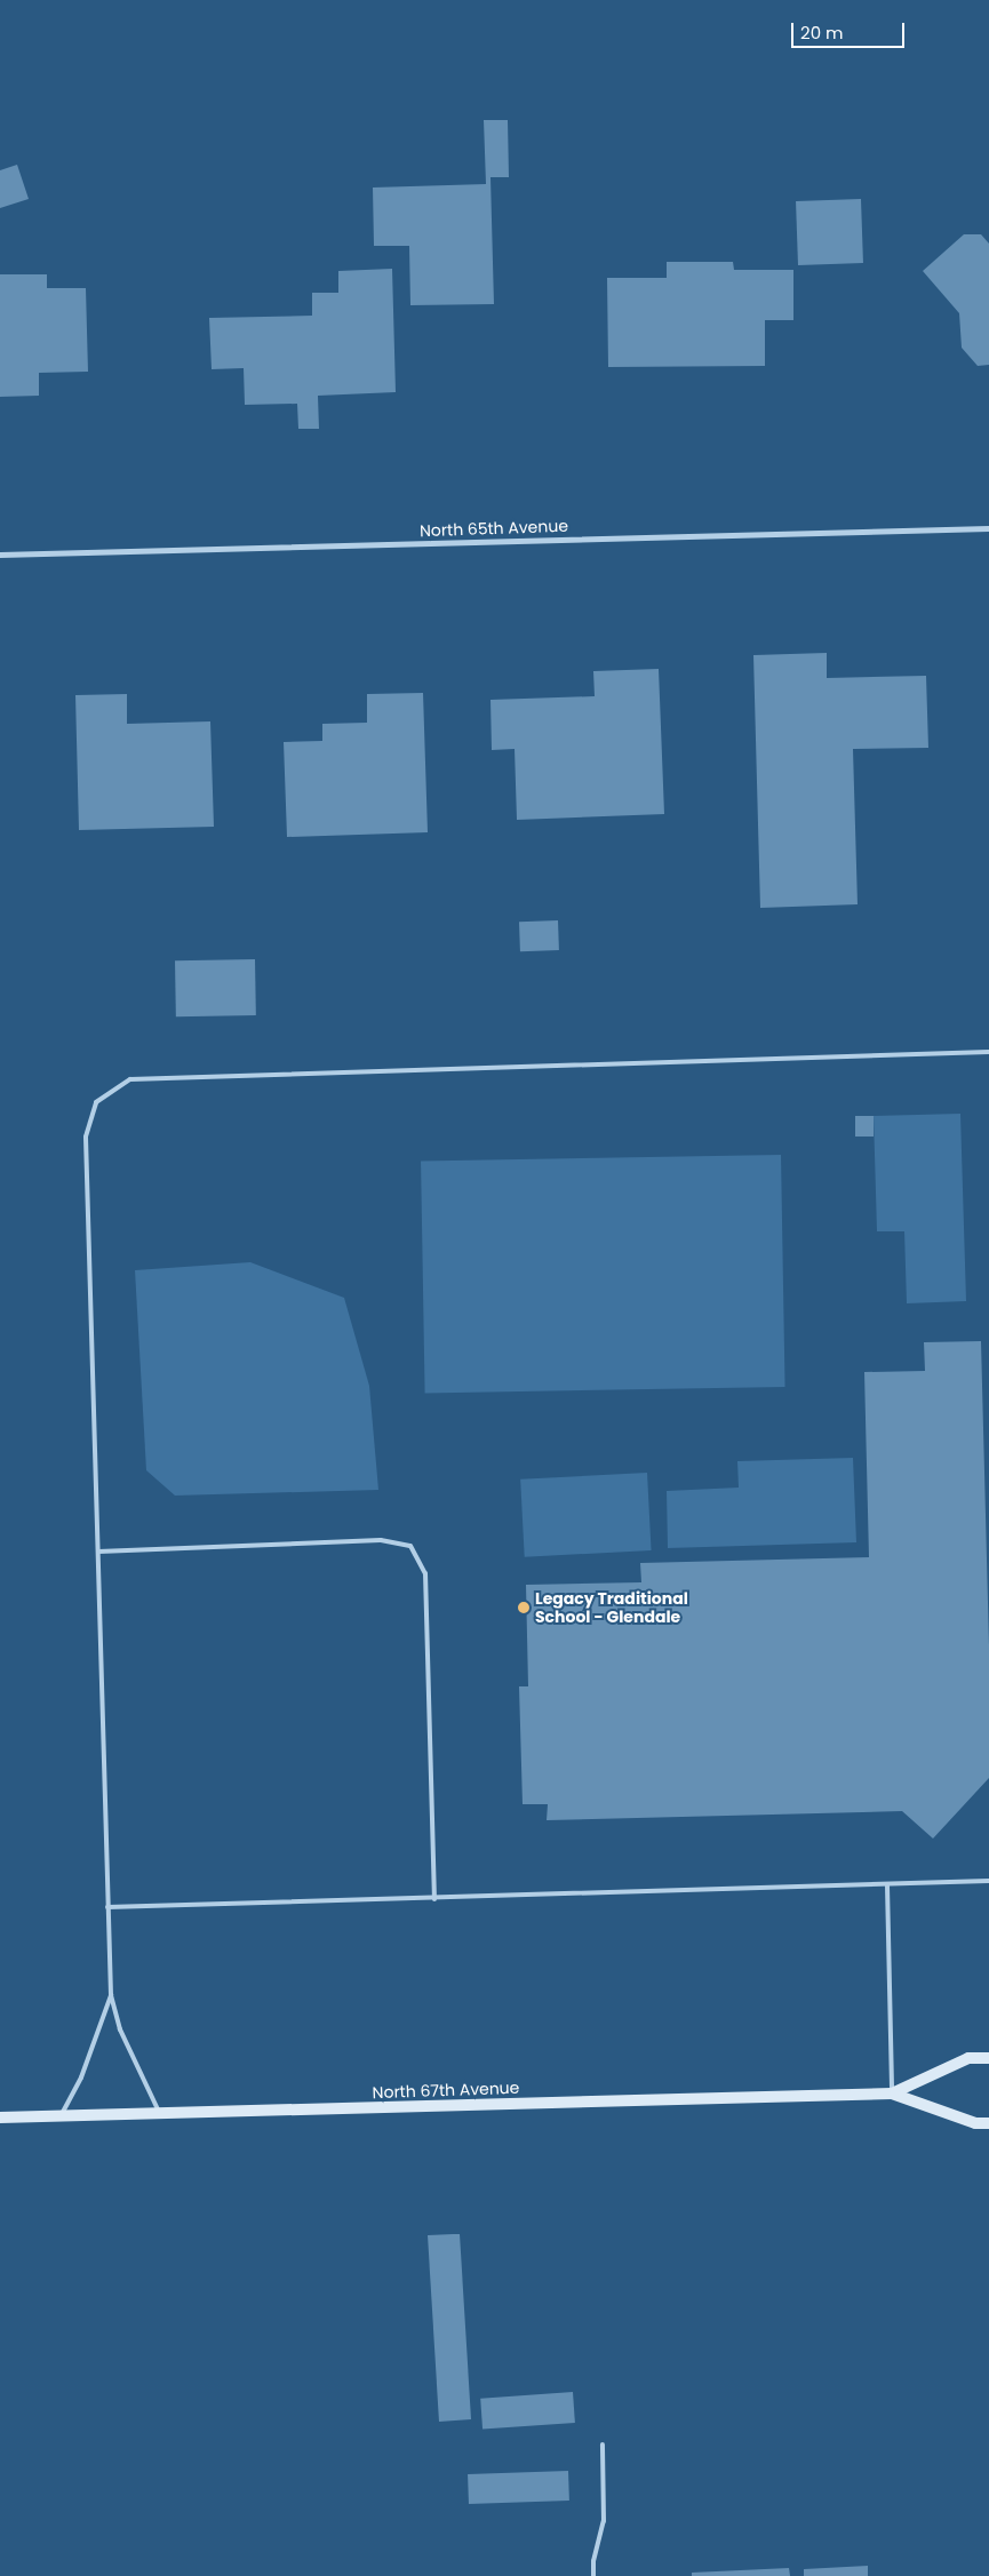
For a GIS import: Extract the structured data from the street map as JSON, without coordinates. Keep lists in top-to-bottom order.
{
  "streets": {
    "main road": ["North 67th Avenue"],
    "street": ["North 65th Avenue"]
  },
  "places": ["Legacy Traditional School - Glendale"],
  "scale_bar": "20 m"
}
